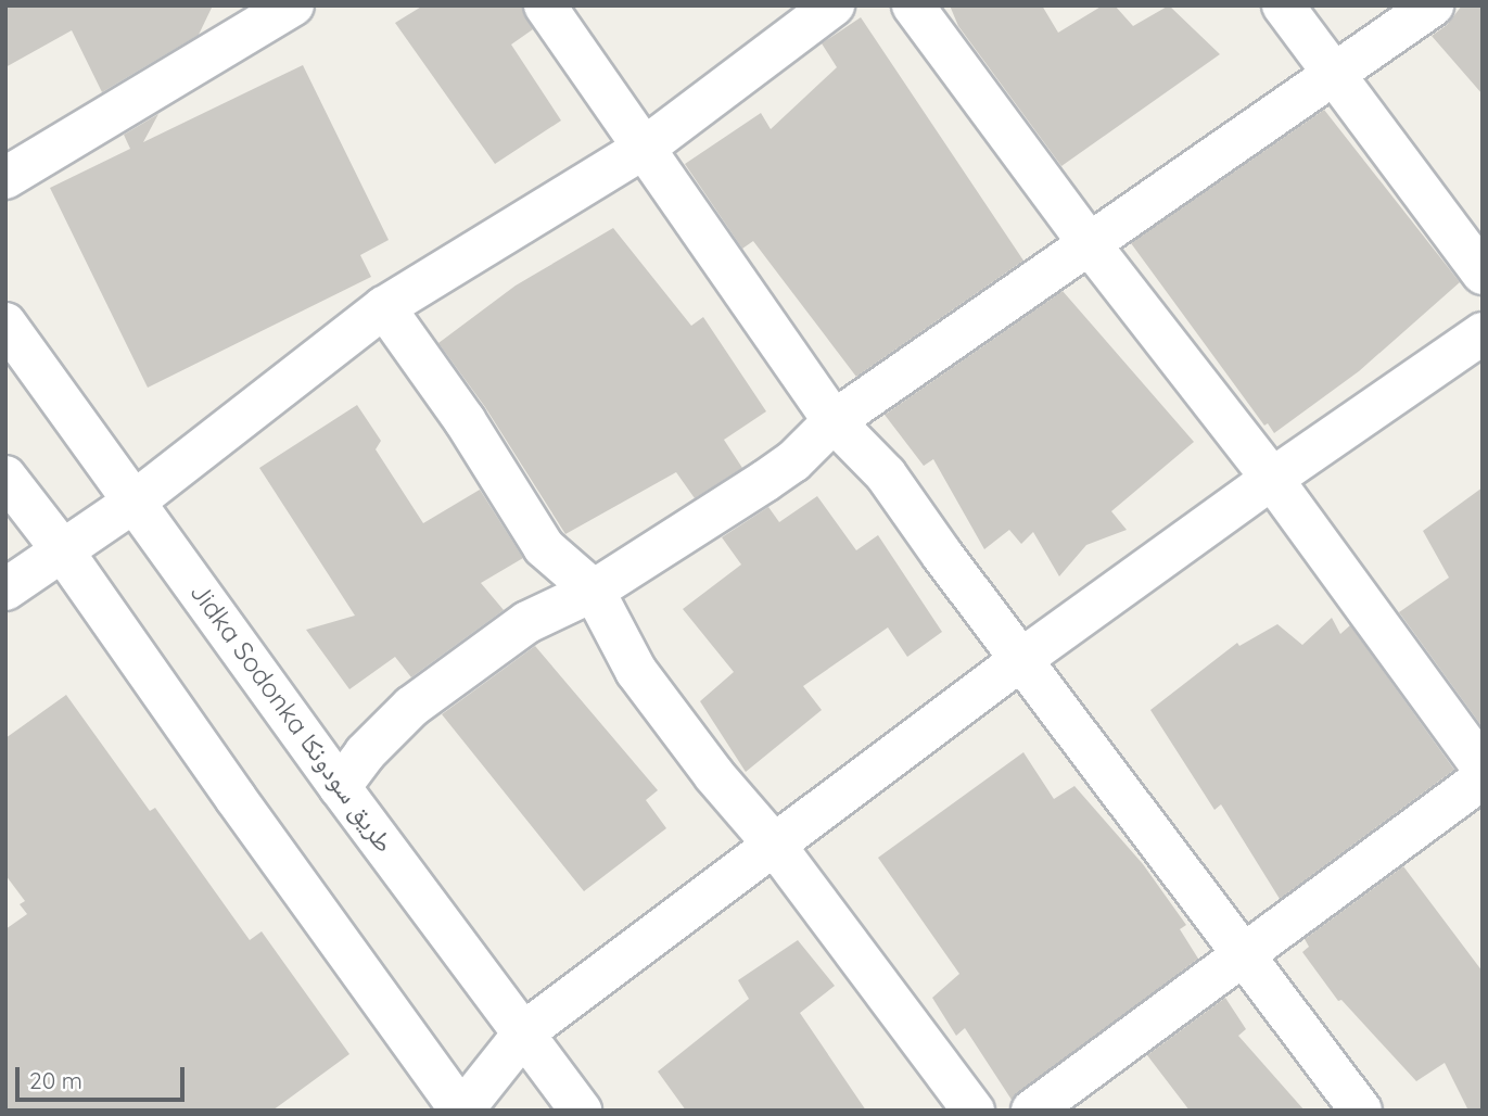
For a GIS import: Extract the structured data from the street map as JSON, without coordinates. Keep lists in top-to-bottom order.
{
  "streets": {
    "street": ["Jidka Sodonka طريق سودونكا"]
  },
  "scale_bar": "20 m"
}
